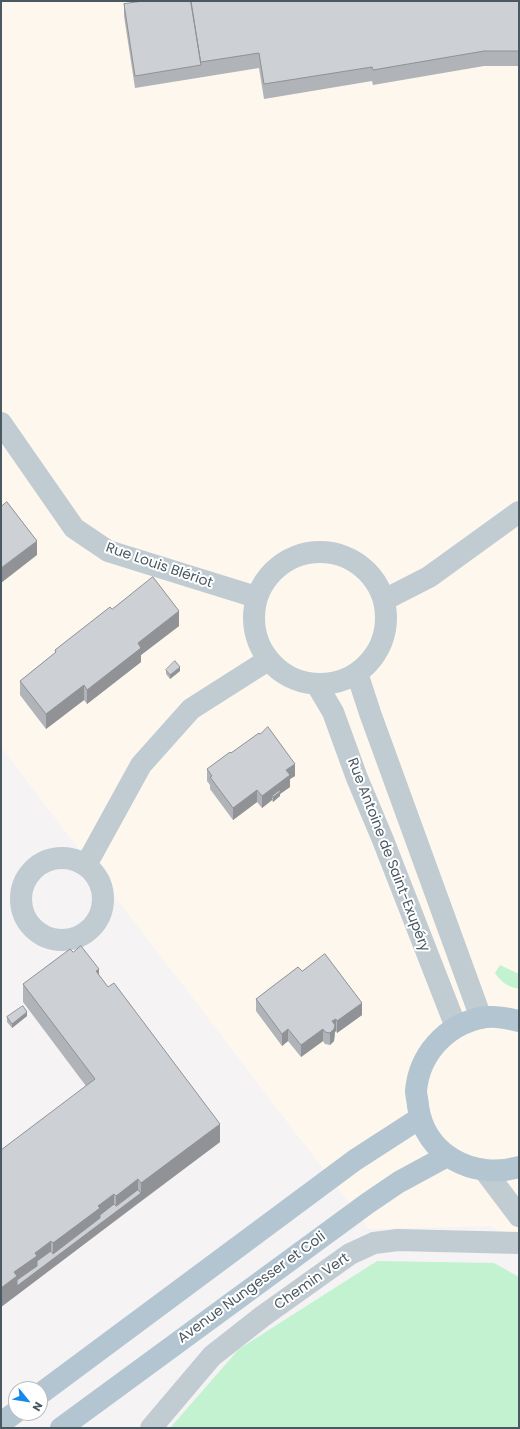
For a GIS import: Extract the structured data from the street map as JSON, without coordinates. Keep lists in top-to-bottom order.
{
  "streets": {
    "main road": ["Avenue Nungesser et Coli"],
    "street": ["Rue Louis Blériot", "Rue Antoine de Saint-Exupéry", "Chemin Vert"]
  },
  "crossings": [
    ["Rue Louis Blériot", "Rue Antoine de Saint-Exupéry"]
  ],
  "north": "bottom right"
}
